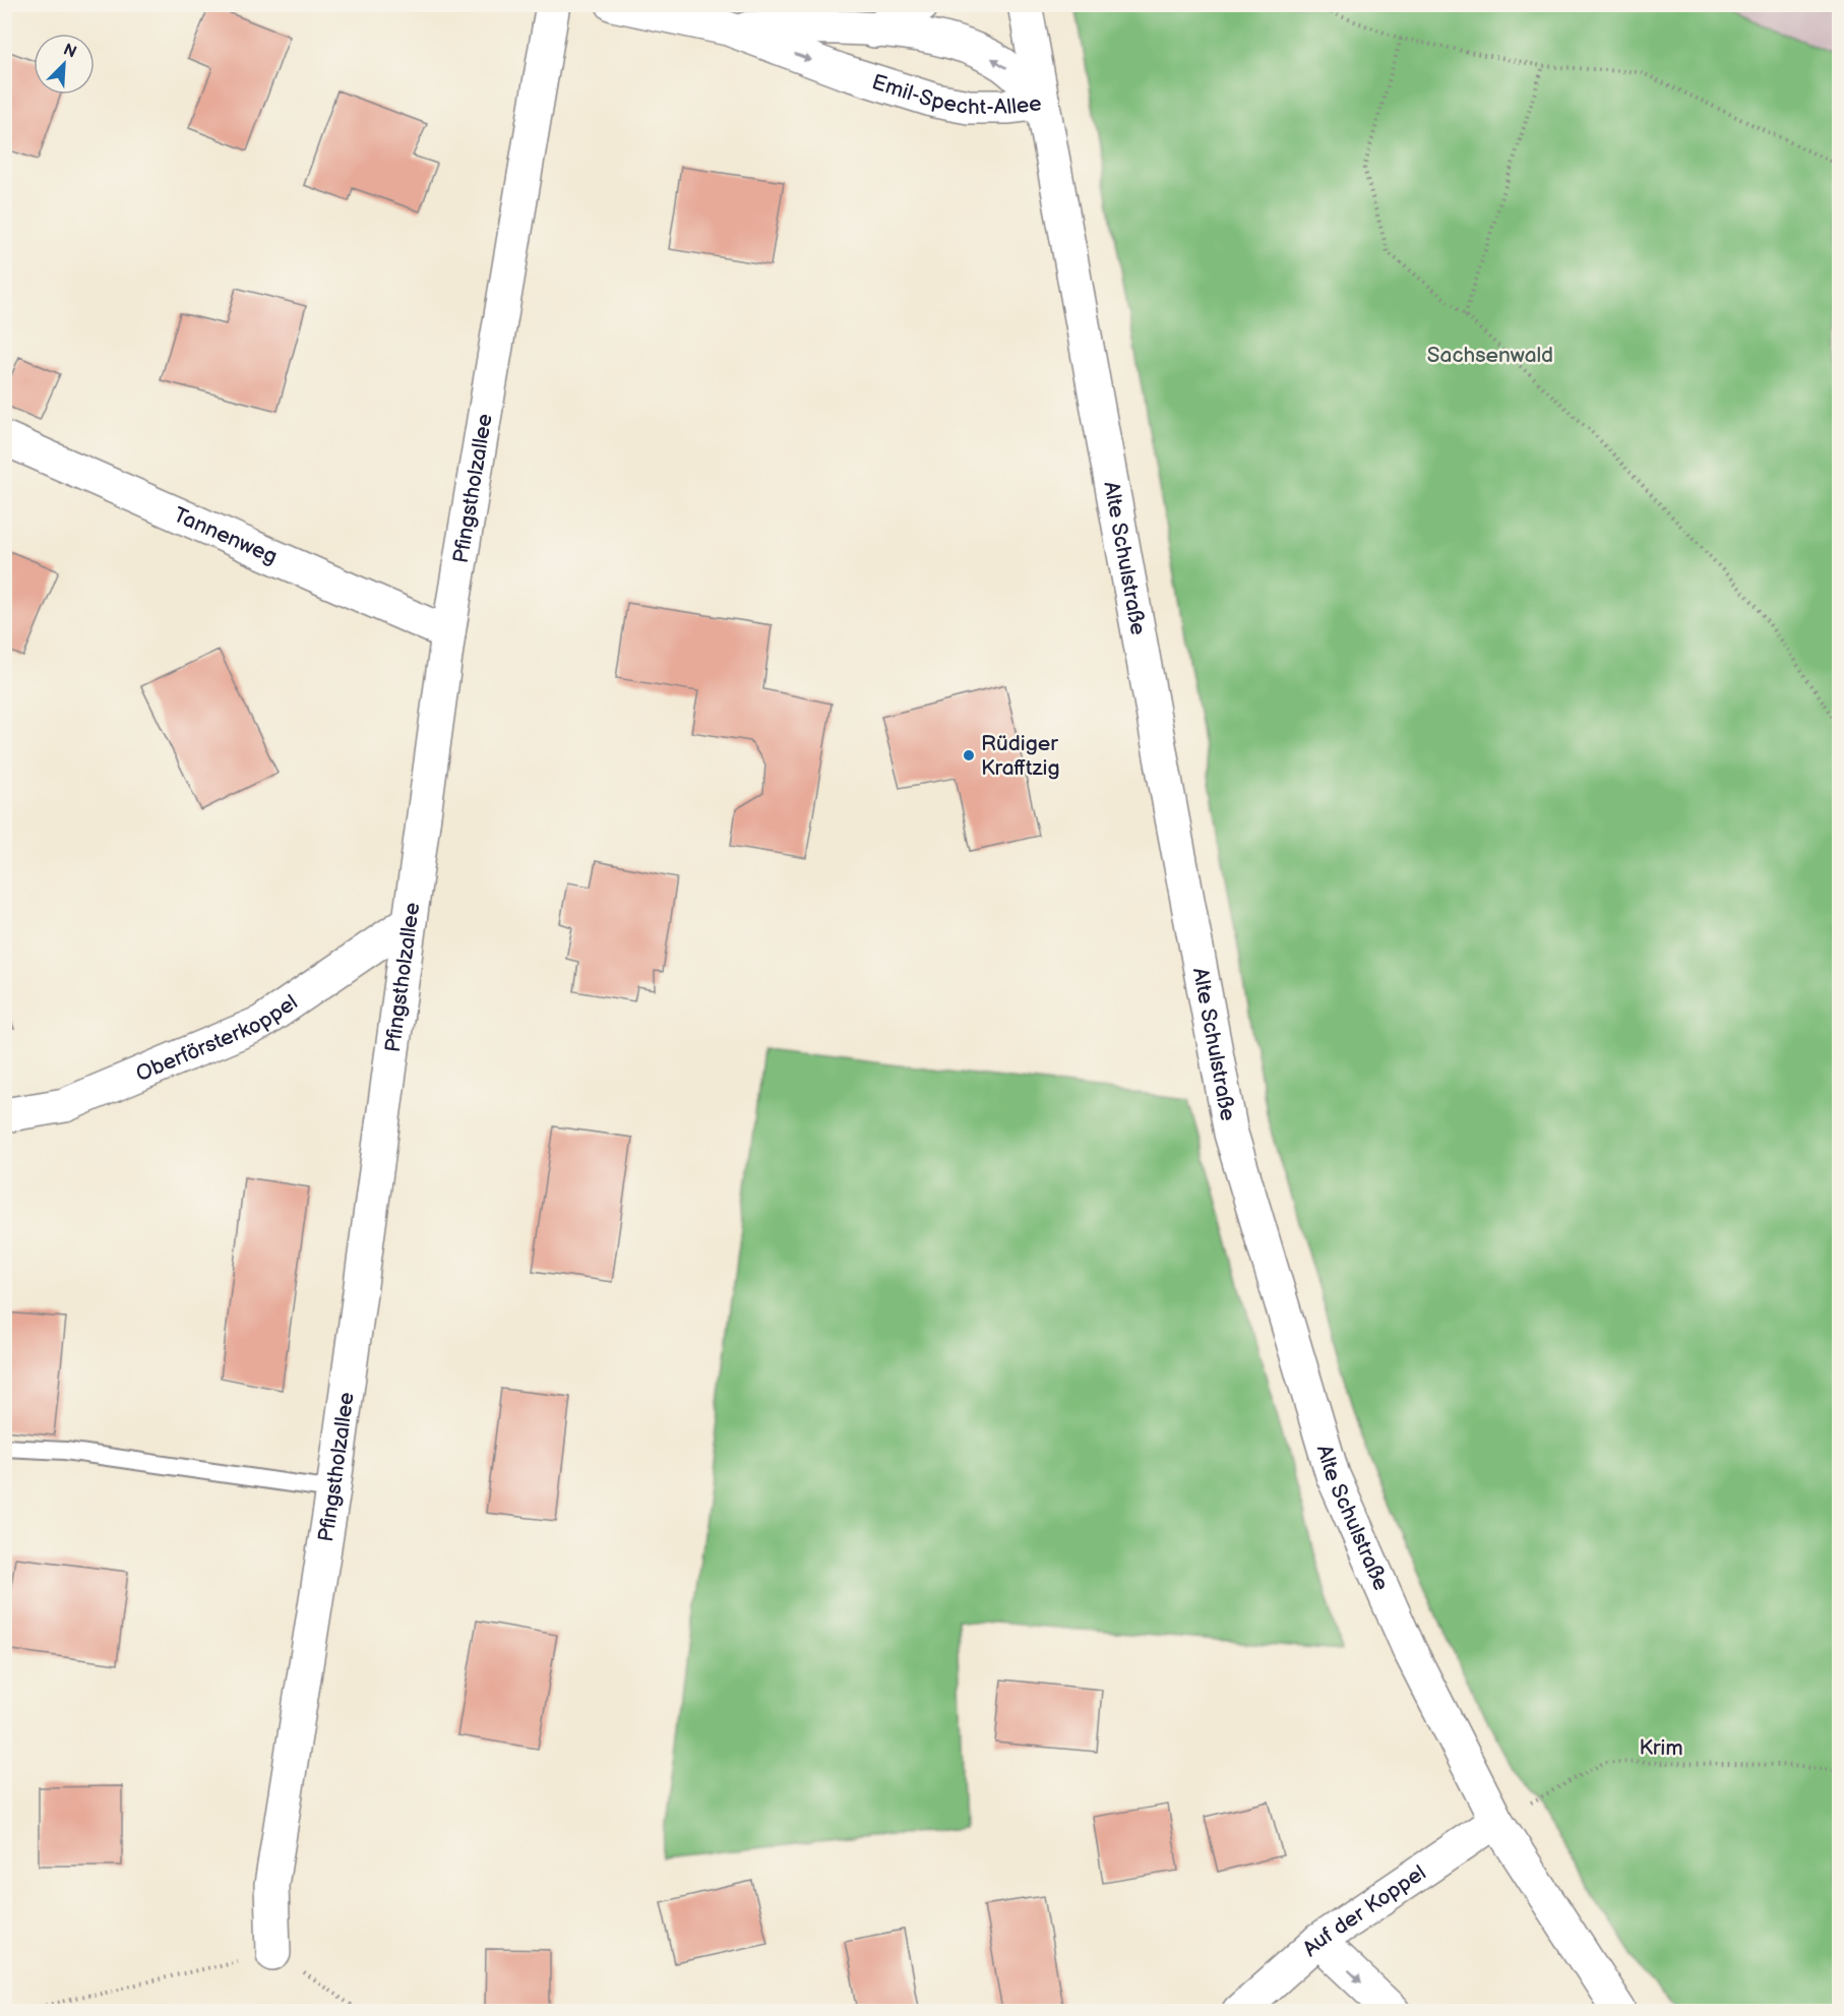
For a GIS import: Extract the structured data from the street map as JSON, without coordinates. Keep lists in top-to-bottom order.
{
  "streets": {
    "street": [
      "Emil-Specht-Allee",
      "Pfingstholzallee",
      "Tannenweg",
      "Alte Schulstraße",
      "Oberförsterkoppel",
      "Auf der Koppel"
    ],
    "path": ["Krim"]
  },
  "crossings": [
    ["Emil-Specht-Allee", "Alte Schulstraße"],
    ["Pfingstholzallee", "Tannenweg"],
    ["Pfingstholzallee", "Oberförsterkoppel"],
    ["Alte Schulstraße", "Krim"],
    ["Alte Schulstraße", "Auf der Koppel"],
    ["Krim", "Auf der Koppel"]
  ],
  "parks": ["Sachsenwald"],
  "places": ["Rüdiger Krafftzig"],
  "north": "top right"
}
